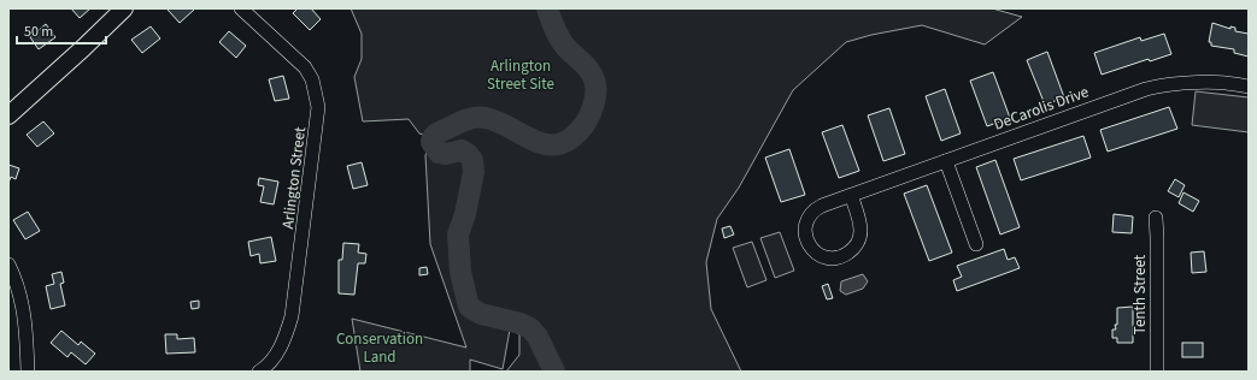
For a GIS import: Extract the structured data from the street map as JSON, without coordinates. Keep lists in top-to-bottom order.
{
  "streets": {
    "street": ["DeCarolis Drive", "Arlington Street", "Tenth Street"]
  },
  "parks": ["Arlington Street Site", "Conservation Land"],
  "scale_bar": "50 m"
}
